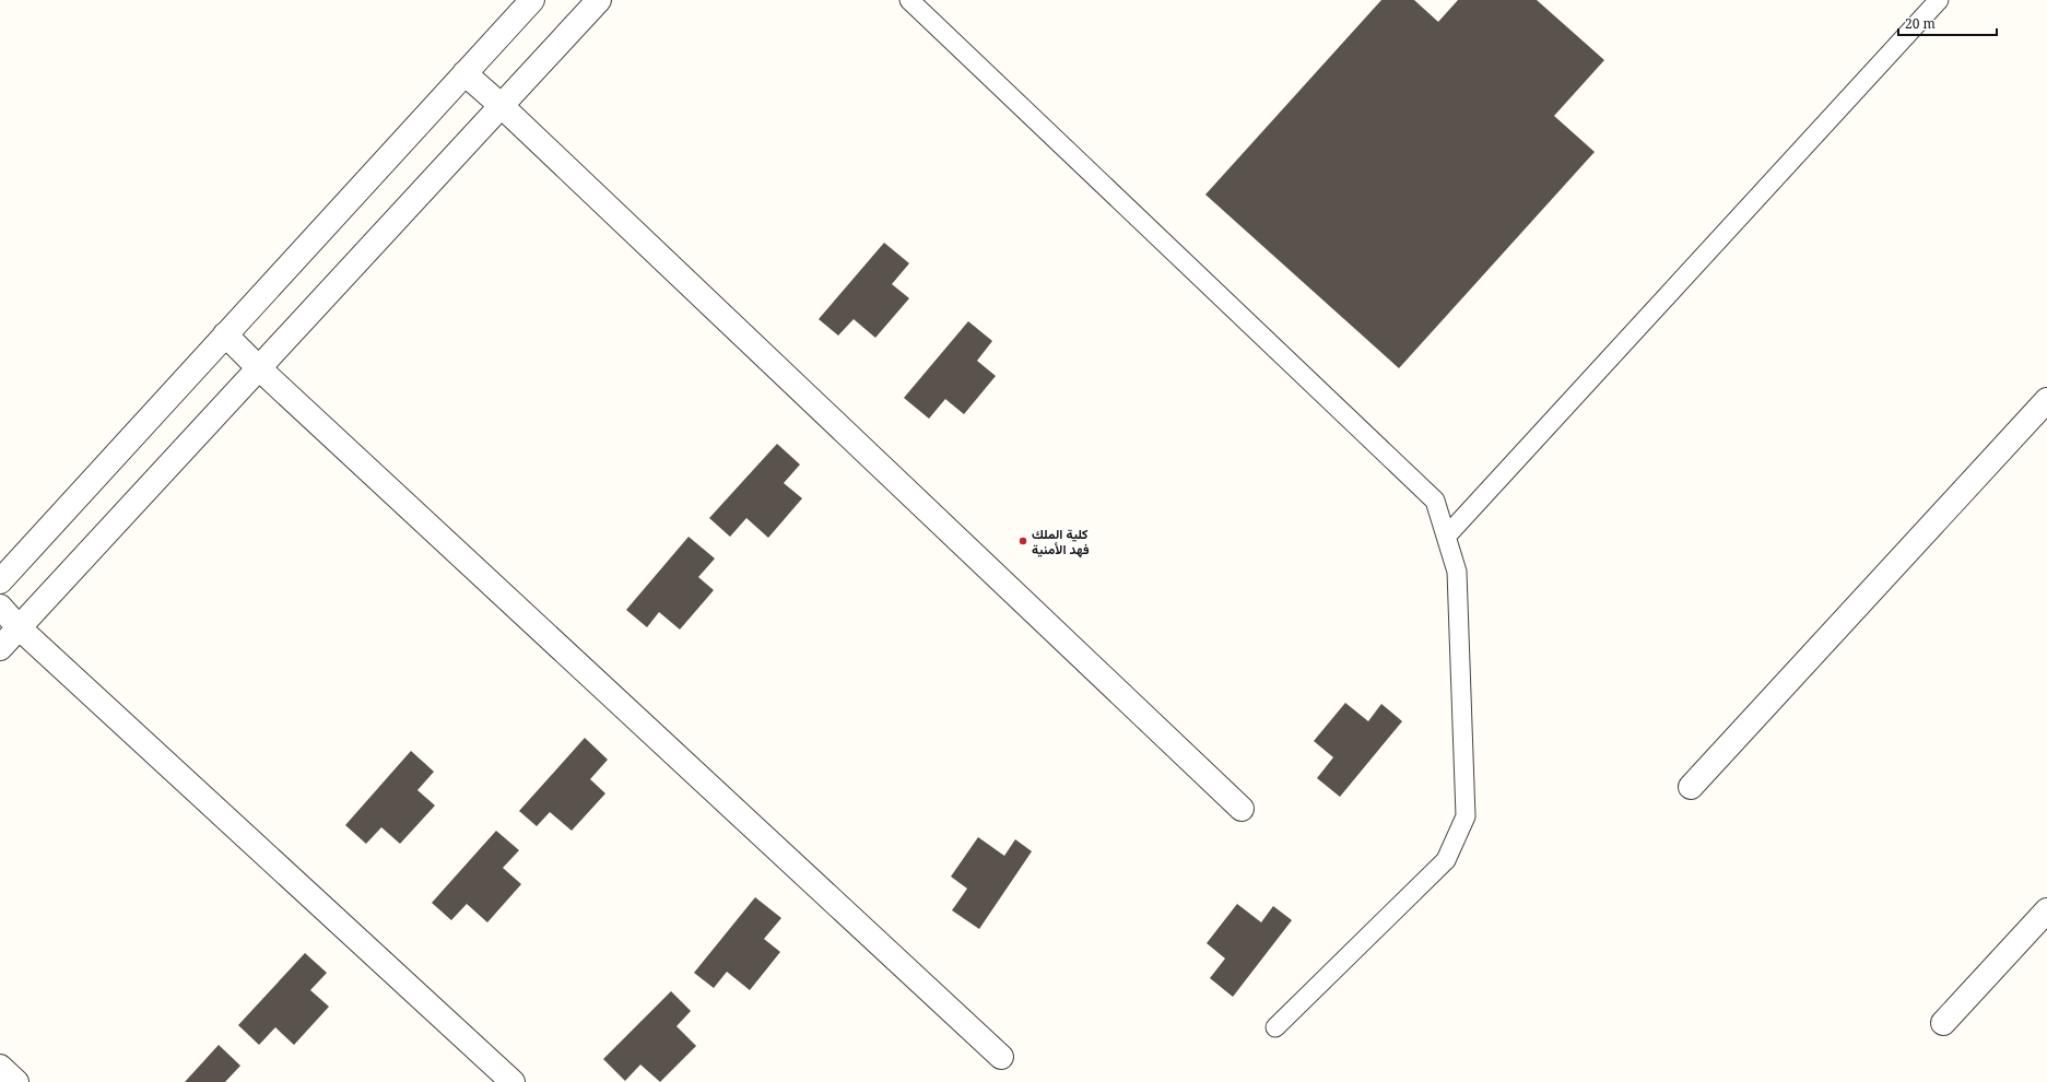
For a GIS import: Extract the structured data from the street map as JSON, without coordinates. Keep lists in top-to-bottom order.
{
  "places": ["كلية الملك فهد الأمنية"],
  "scale_bar": "20 m"
}
